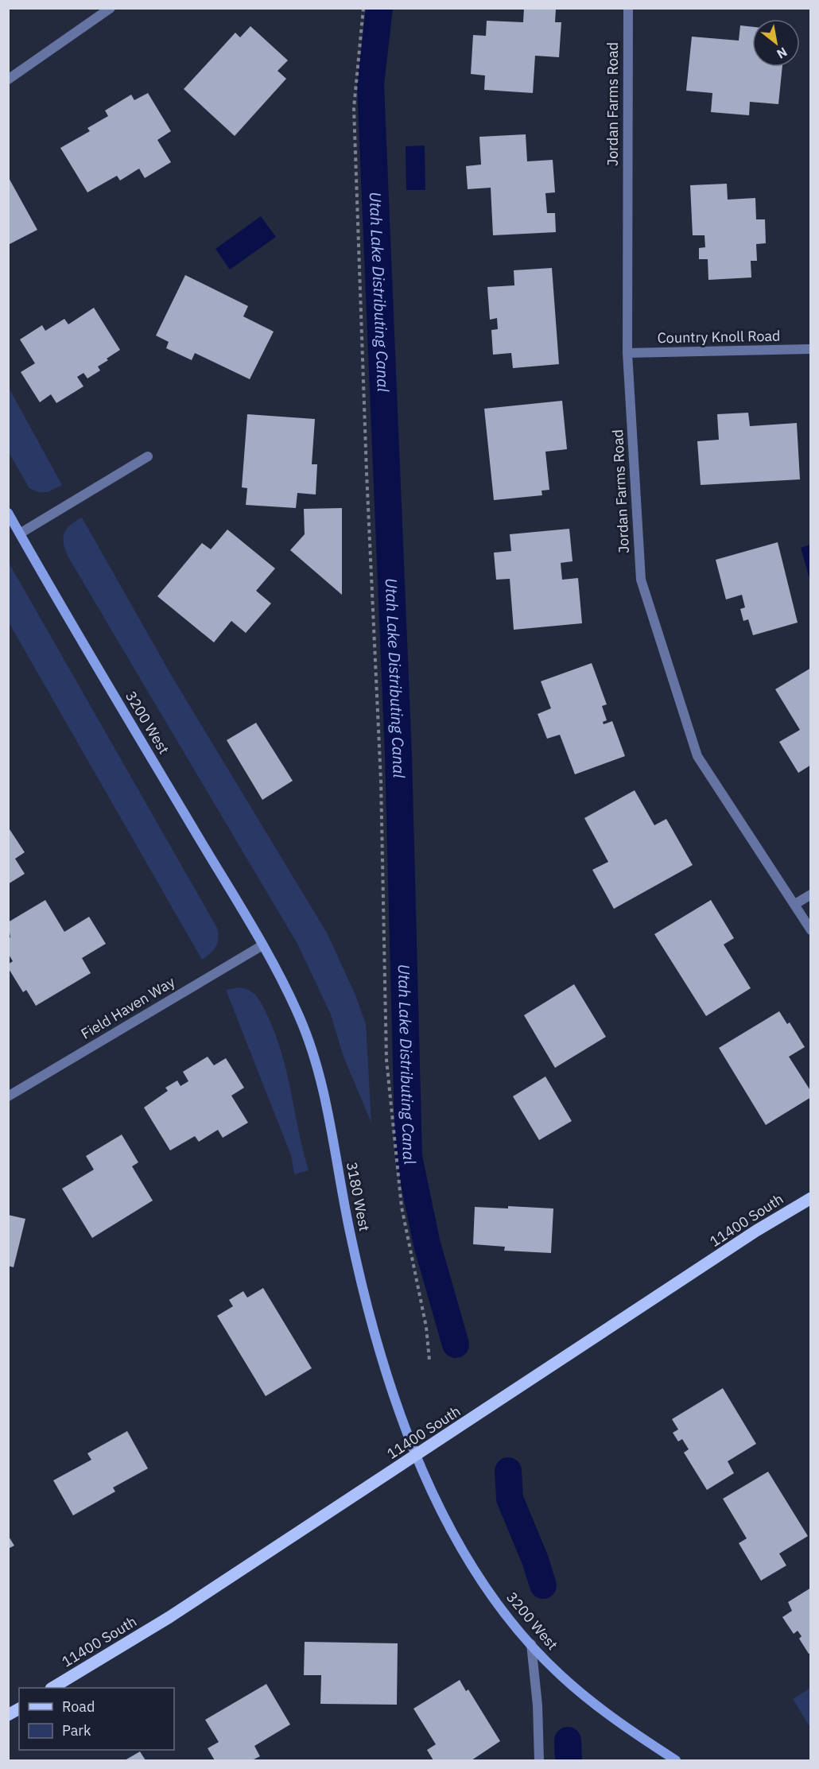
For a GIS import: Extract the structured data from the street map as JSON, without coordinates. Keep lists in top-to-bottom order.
{
  "streets": {
    "main road": ["11400 South"],
    "street": [
      "Jordan Farms Road",
      "Country Knoll Road",
      "3200 West",
      "Field Haven Way",
      "3180 West"
    ]
  },
  "crossings": [
    ["Jordan Farms Road", "Country Knoll Road"],
    ["3200 West", "Field Haven Way"],
    ["3200 West", "3180 West"],
    ["3200 West", "11400 South"],
    ["Field Haven Way", "3180 West"],
    ["3180 West", "11400 South"]
  ],
  "water": ["Utah Lake Distributing Canal"],
  "legend": ["Road", "Park"],
  "north": "bottom right"
}
